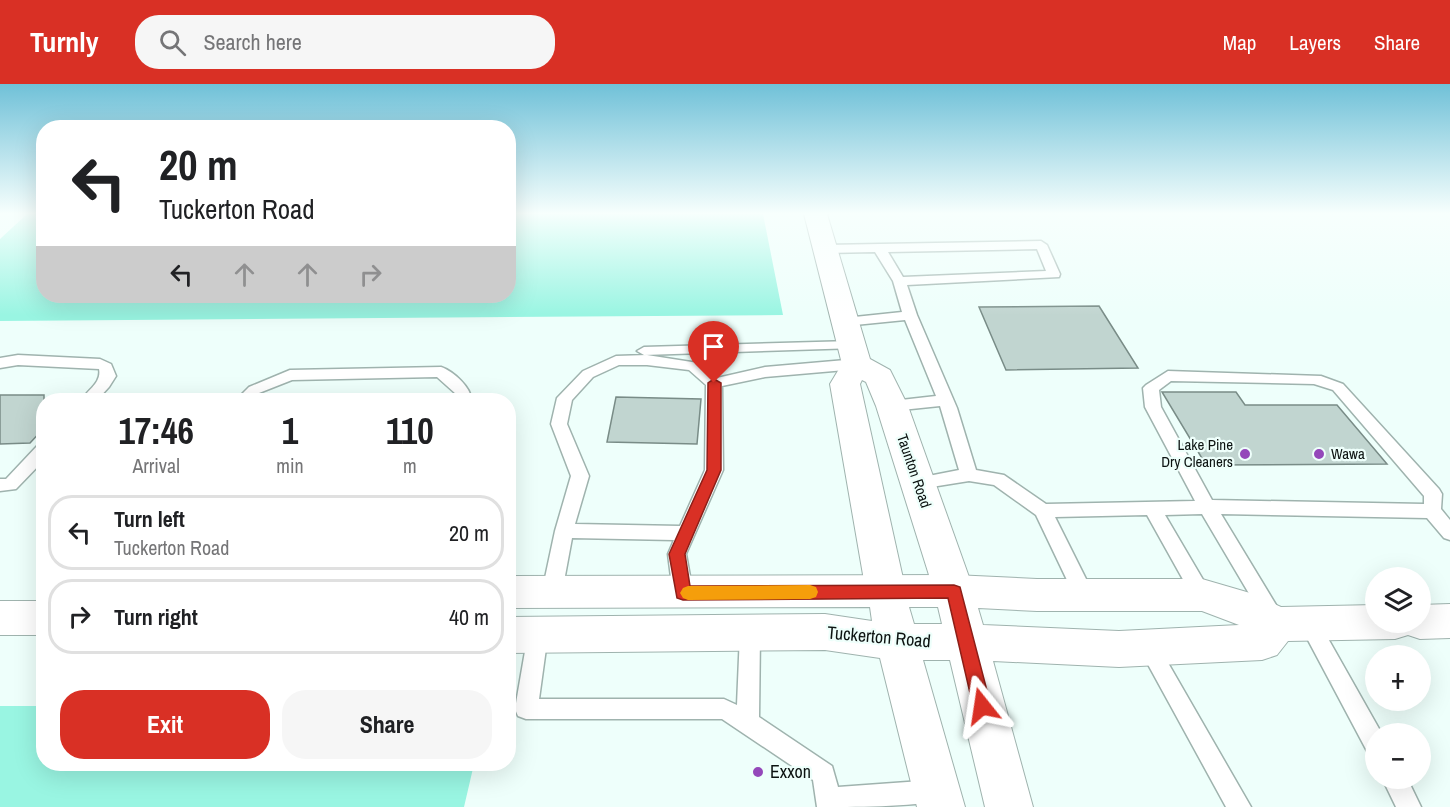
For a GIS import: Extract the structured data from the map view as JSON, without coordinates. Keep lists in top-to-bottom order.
{
  "streets": {
    "main road": ["Taunton Road", "Tuckerton Road"]
  },
  "crossings": [
    ["Taunton Road", "Tuckerton Road"]
  ],
  "places": ["Lake Pine Dry Cleaners", "Wawa", "Exxon"],
  "page": {
    "header": "Turnly",
    "search": "Search here",
    "nav": ["Map", "Layers", "Share"],
    "turn": ["20 m", "Tuckerton Road"],
    "eta": [
      "17:46",
      "Arrival",
      "1",
      "min",
      "110",
      "m"
    ],
    "list": [
      {
        "name": "Turn left",
        "note": "Tuckerton Road",
        "value": "20 m"
      },
      {
        "name": "Turn right",
        "value": "40 m"
      }
    ],
    "map_buttons": ["+", "−"],
    "buttons": ["Exit", "Share"]
  }
}
